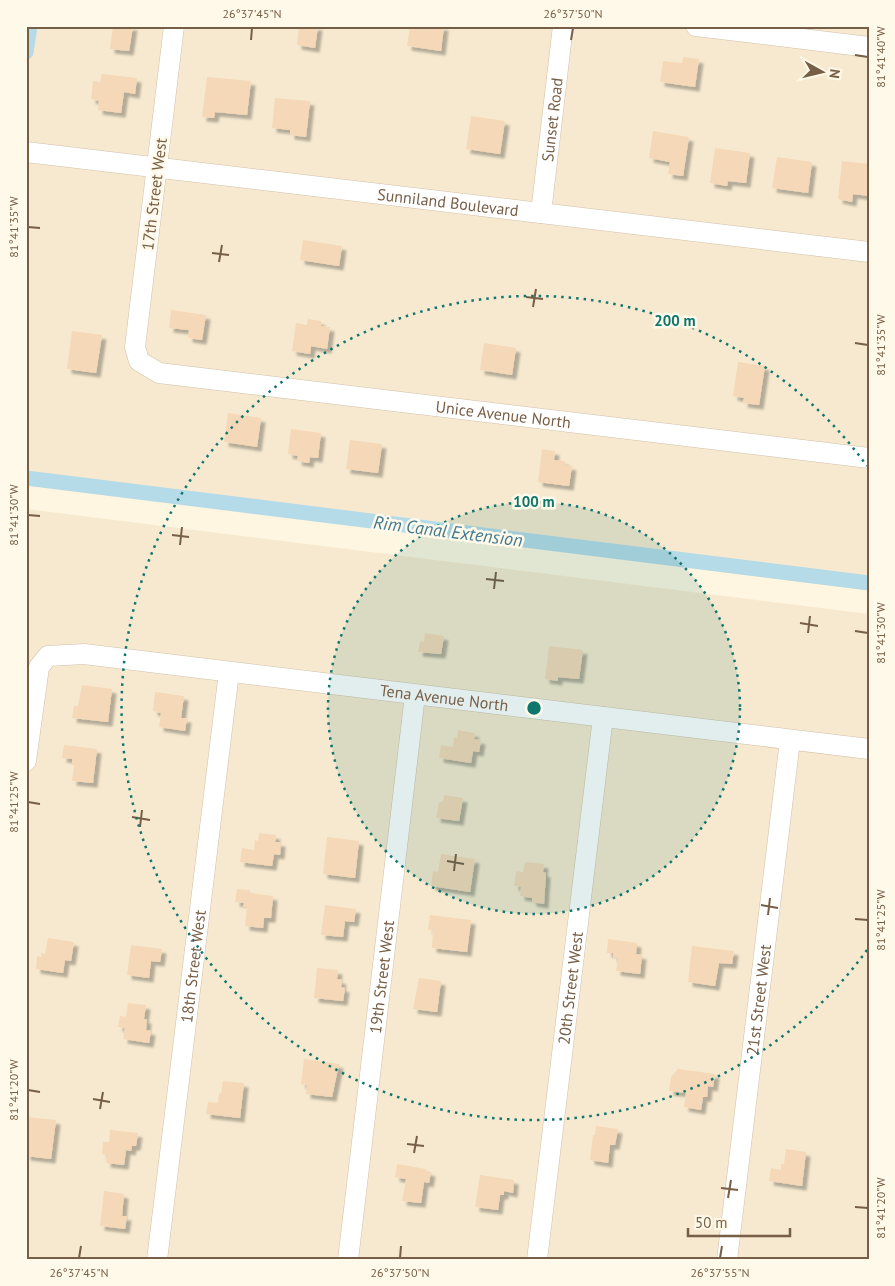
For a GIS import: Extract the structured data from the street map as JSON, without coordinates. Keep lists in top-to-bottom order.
{
  "streets": {
    "street": [
      "Sunset Road",
      "17th Street West",
      "Sunniland Boulevard",
      "Unice Avenue North",
      "Tena Avenue North",
      "18th Street West",
      "19th Street West",
      "20th Street West",
      "21st Street West"
    ]
  },
  "crossings": [
    ["Sunset Road", "Sunniland Boulevard"],
    ["17th Street West", "Sunniland Boulevard"],
    ["17th Street West", "Unice Avenue North"],
    ["Tena Avenue North", "18th Street West"],
    ["Tena Avenue North", "19th Street West"],
    ["Tena Avenue North", "20th Street West"],
    ["Tena Avenue North", "21st Street West"]
  ],
  "water": ["Rim Canal Extension"],
  "scale_bar": "50 m",
  "north": "right",
  "coordinates": [
    "26°37'45\"N",
    "26°37'50\"N",
    "81°41'40\"W",
    "81°41'35\"W",
    "81°41'30\"W",
    "81°41'25\"W",
    "81°41'20\"W",
    "26°37'55\"N"
  ],
  "rings": ["200 m", "100 m"]
}
